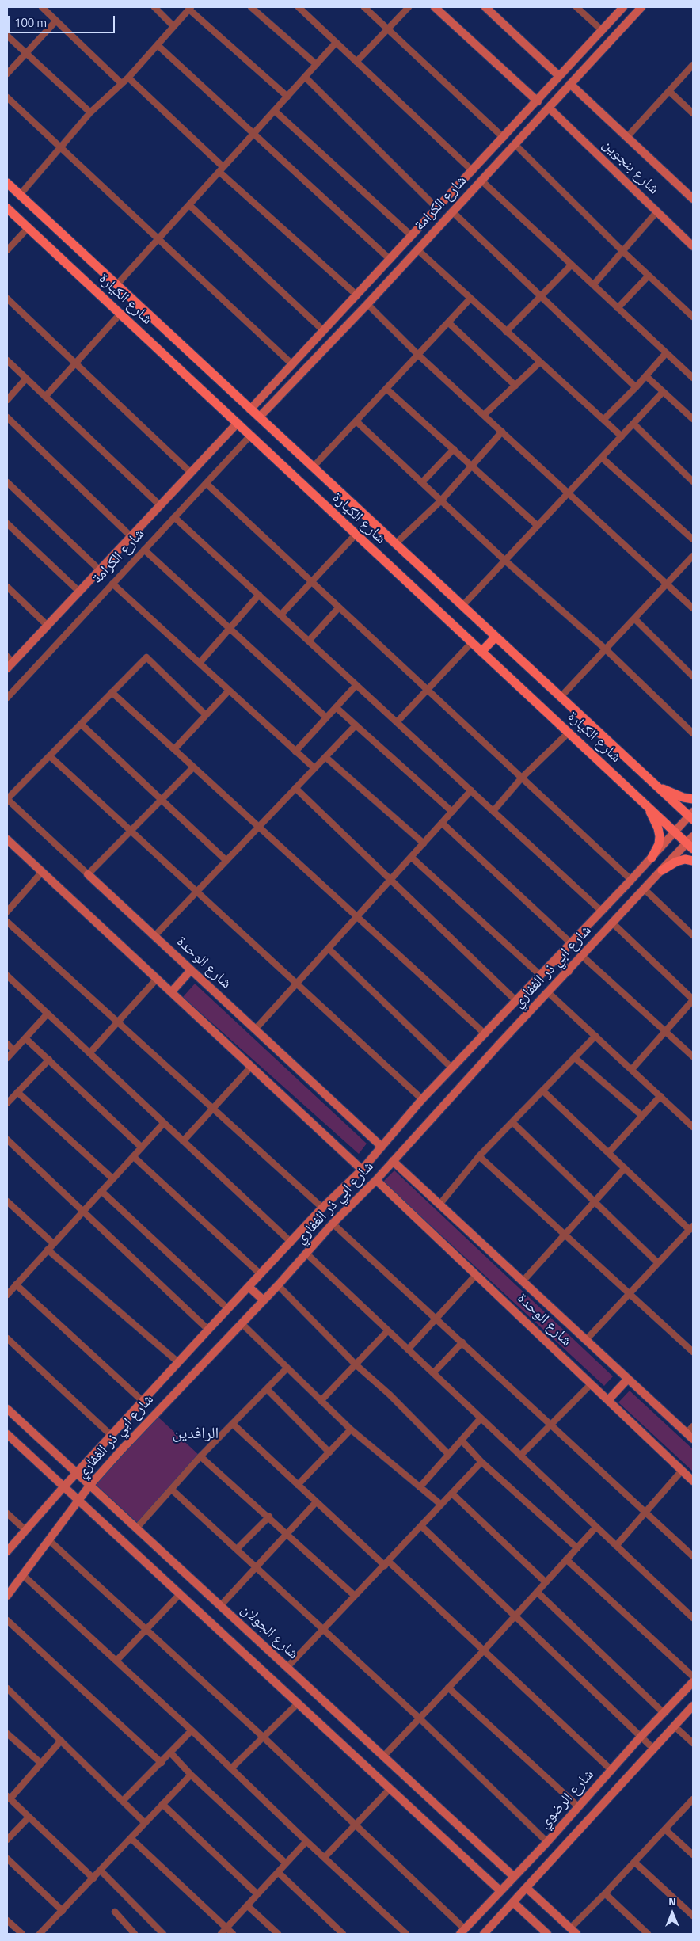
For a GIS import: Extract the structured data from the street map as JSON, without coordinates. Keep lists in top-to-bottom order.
{
  "streets": {
    "main road": ["شارع الكيارة"],
    "street": [
      "شارع بنجوين",
      "شارع الكرامة",
      "شارع الوحدة",
      "شارع ابي ذر الغفاري",
      "شارع الجولان",
      "شارع الرضوي"
    ]
  },
  "crossings": [
    ["شارع بنجوين", "شارع الكرامة"],
    ["شارع الكرامة", "شارع الكيارة"],
    ["شارع الكيارة", "شارع ابي ذر الغفاري"],
    ["شارع الوحدة", "شارع ابي ذر الغفاري"],
    ["شارع ابي ذر الغفاري", "شارع الجولان"],
    ["شارع الجولان", "شارع الرضوي"]
  ],
  "districts": ["الرافدين"],
  "scale_bar": "100 m",
  "north": "top"
}
